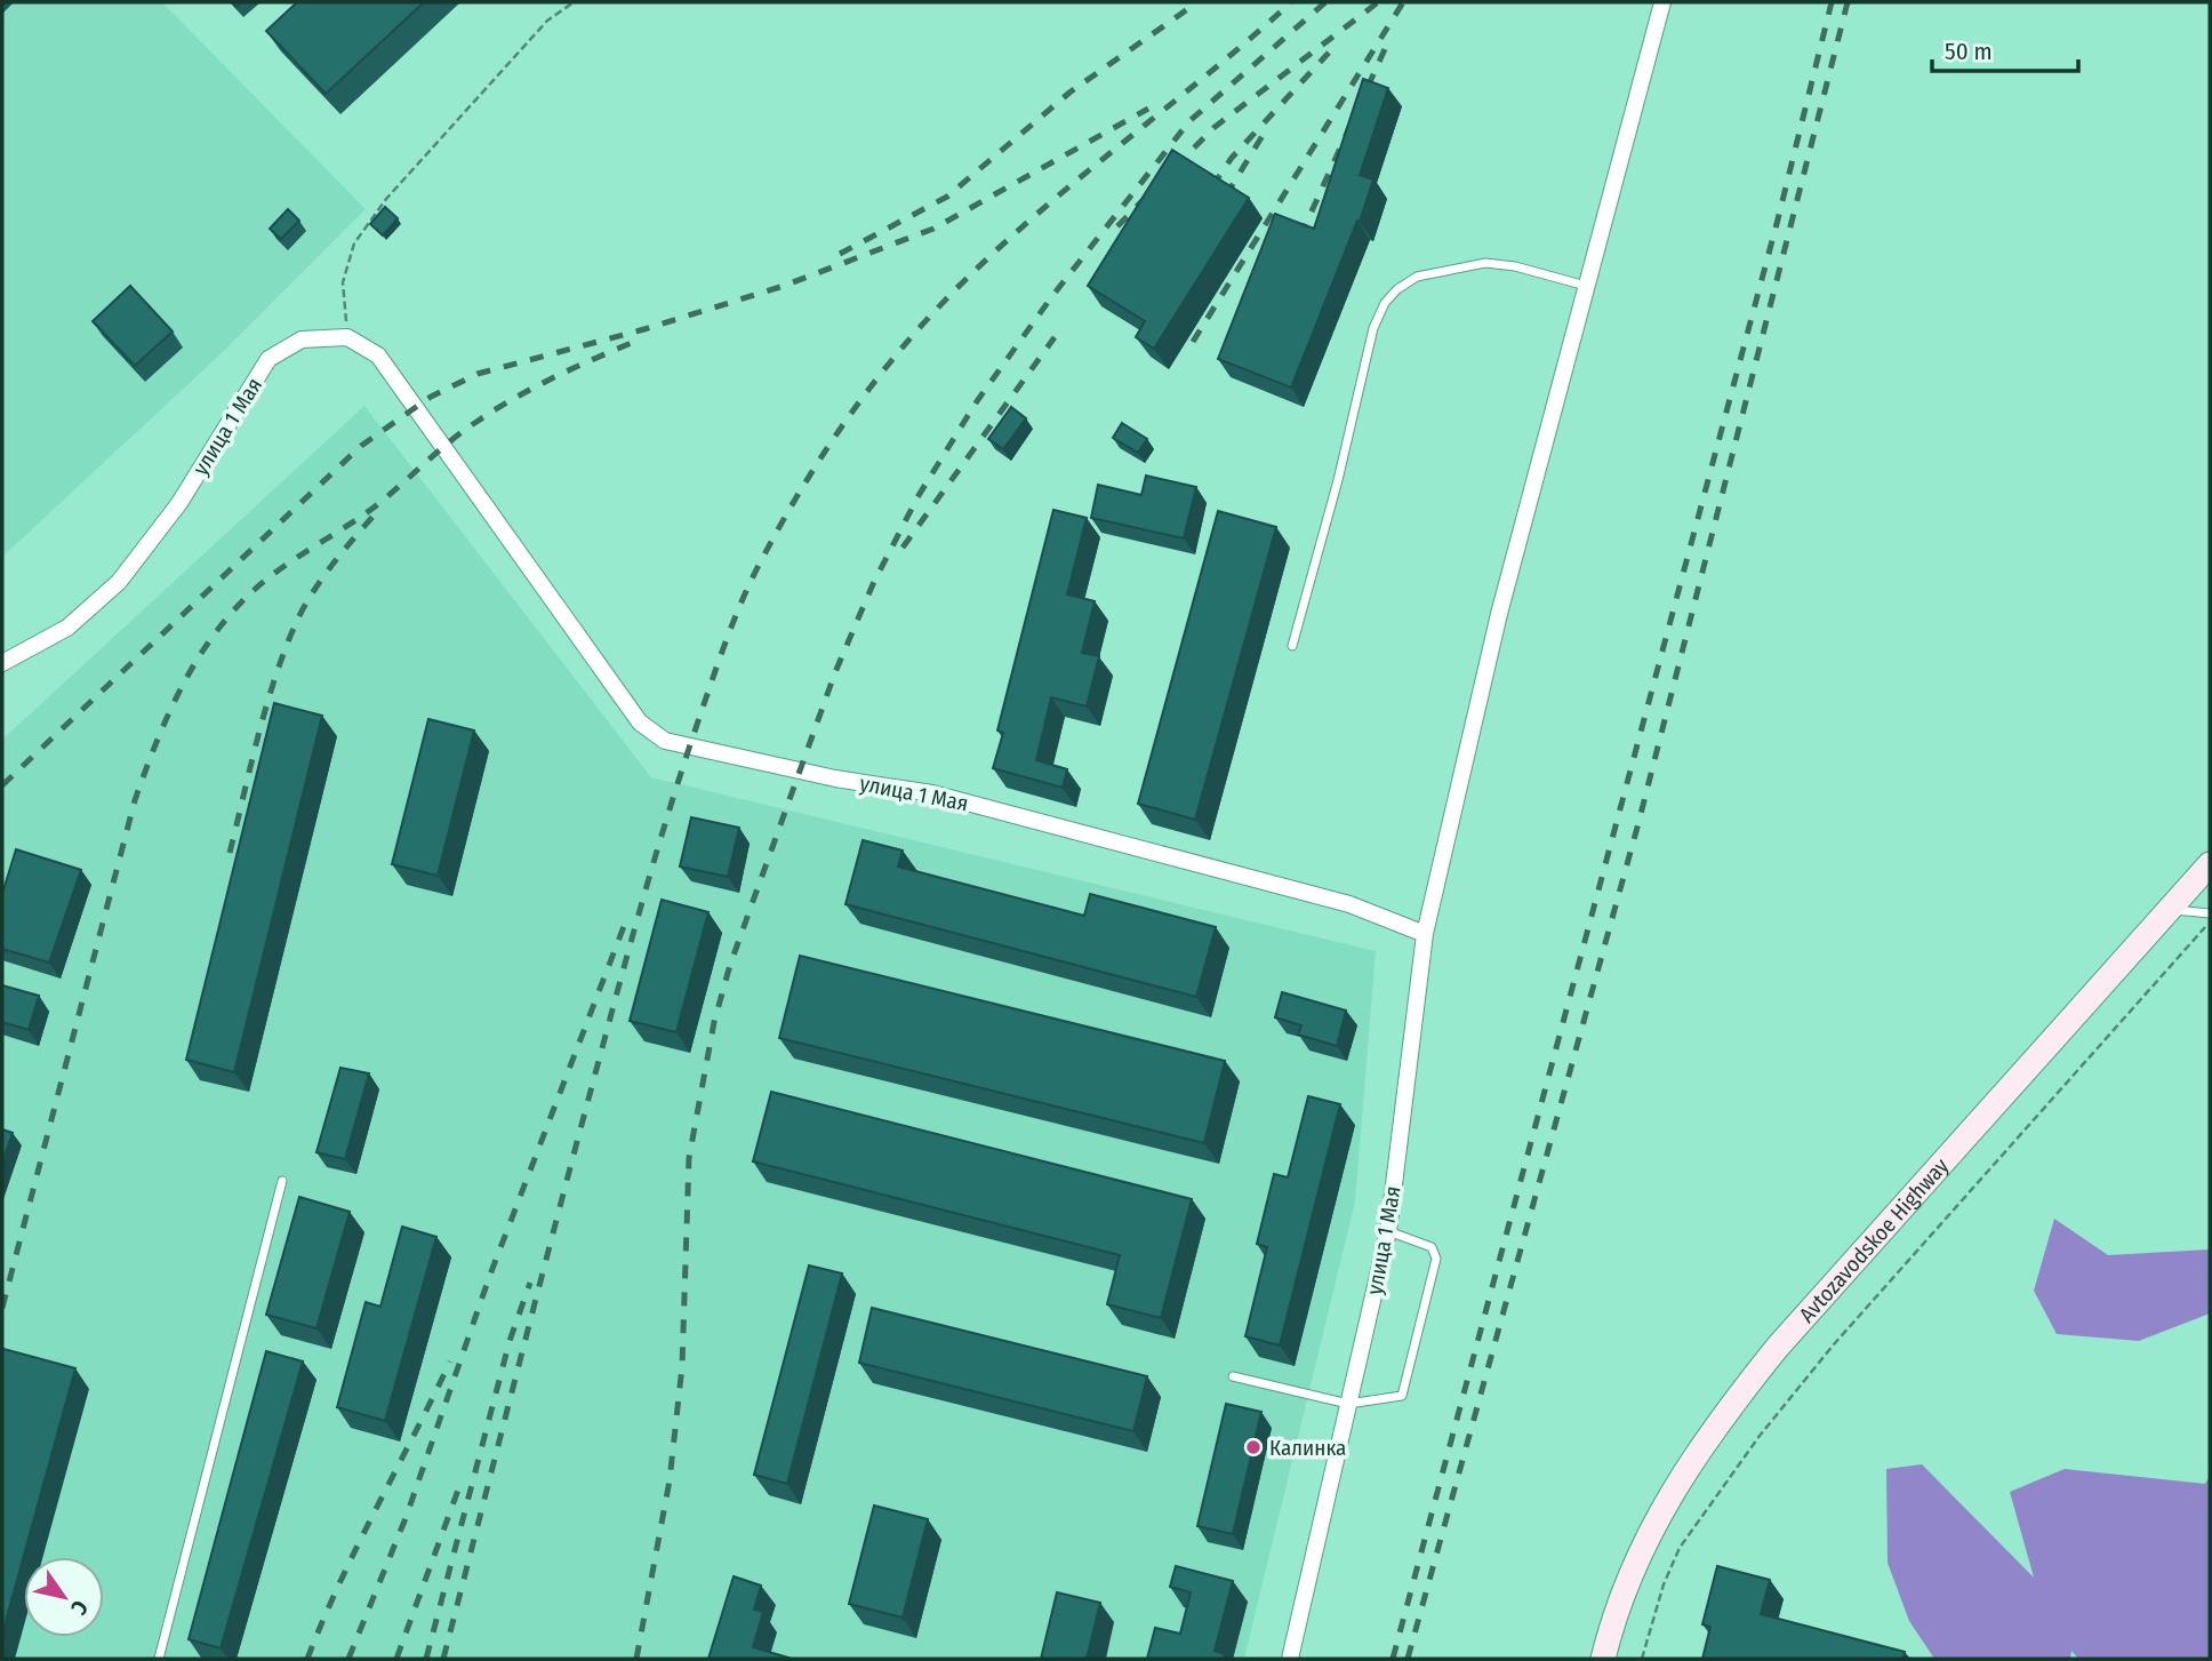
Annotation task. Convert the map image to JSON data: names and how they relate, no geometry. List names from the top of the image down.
{
  "streets": {
    "main road": ["Avtozavodskoe Highway"],
    "street": ["улица 1 Мая"]
  },
  "places": ["Калинка"],
  "scale_bar": "50 m",
  "north": "bottom right"
}
